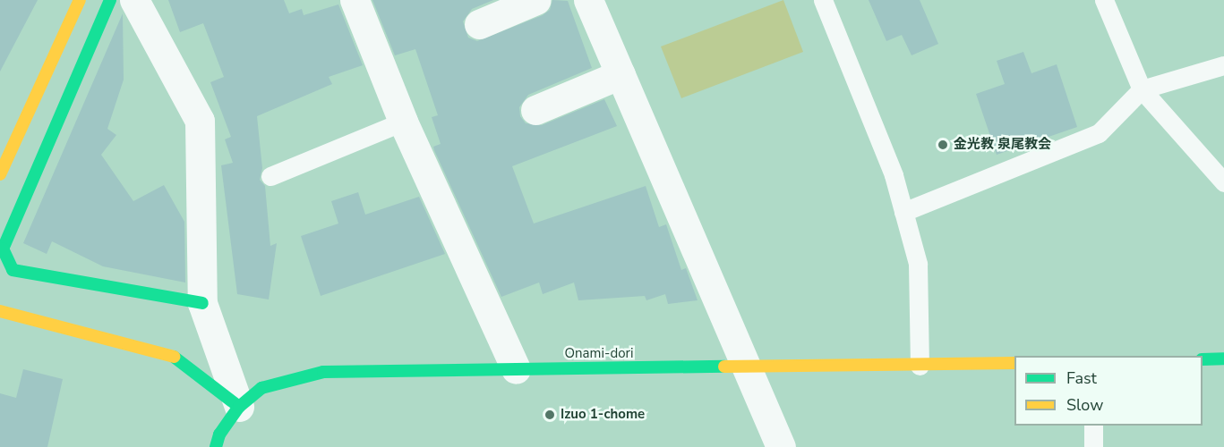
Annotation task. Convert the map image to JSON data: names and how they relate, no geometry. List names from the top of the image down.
{
  "streets": {
    "street": ["Onami-dori"]
  },
  "places": ["金光教 泉尾教会", "Izuo 1-chome"],
  "legend": ["Fast", "Slow"]
}
